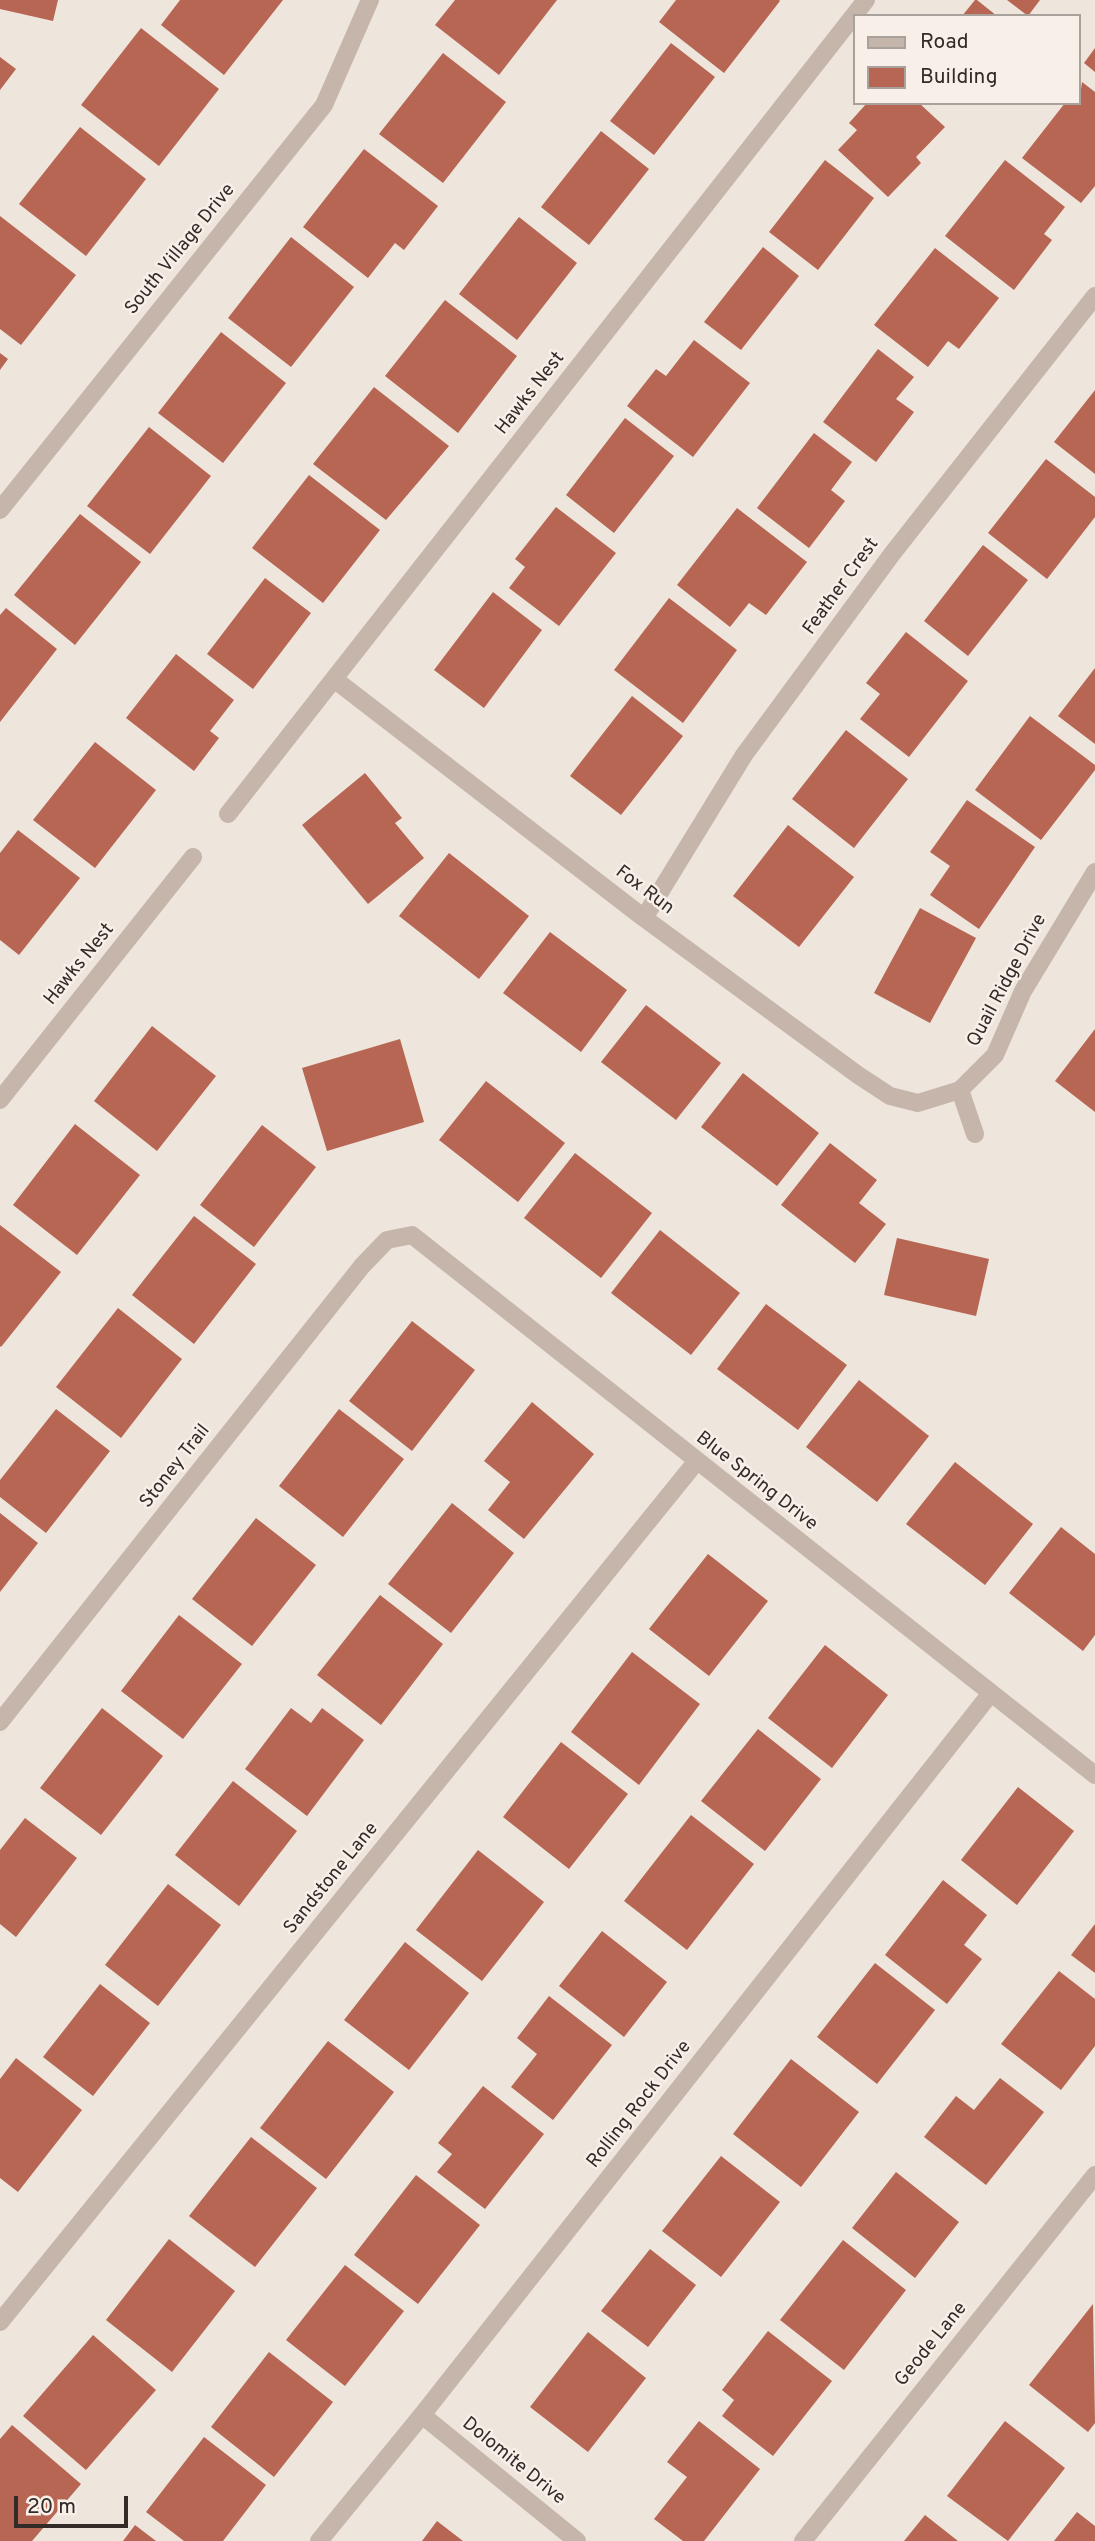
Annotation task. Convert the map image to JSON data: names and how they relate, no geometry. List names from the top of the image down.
{
  "streets": {
    "street": [
      "South Village Drive",
      "Hawks Nest",
      "Feather Crest",
      "Fox Run",
      "Quail Ridge Drive",
      "Stoney Trail",
      "Blue Spring Drive",
      "Sandstone Lane",
      "Rolling Rock Drive",
      "Geode Lane",
      "Dolomite Drive"
    ]
  },
  "crossings": [
    ["Hawks Nest", "Fox Run"],
    ["Feather Crest", "Fox Run"],
    ["Fox Run", "Quail Ridge Drive"],
    ["Stoney Trail", "Blue Spring Drive"],
    ["Blue Spring Drive", "Sandstone Lane"],
    ["Blue Spring Drive", "Rolling Rock Drive"],
    ["Rolling Rock Drive", "Dolomite Drive"]
  ],
  "legend": ["Road", "Building"],
  "scale_bar": "20 m"
}
